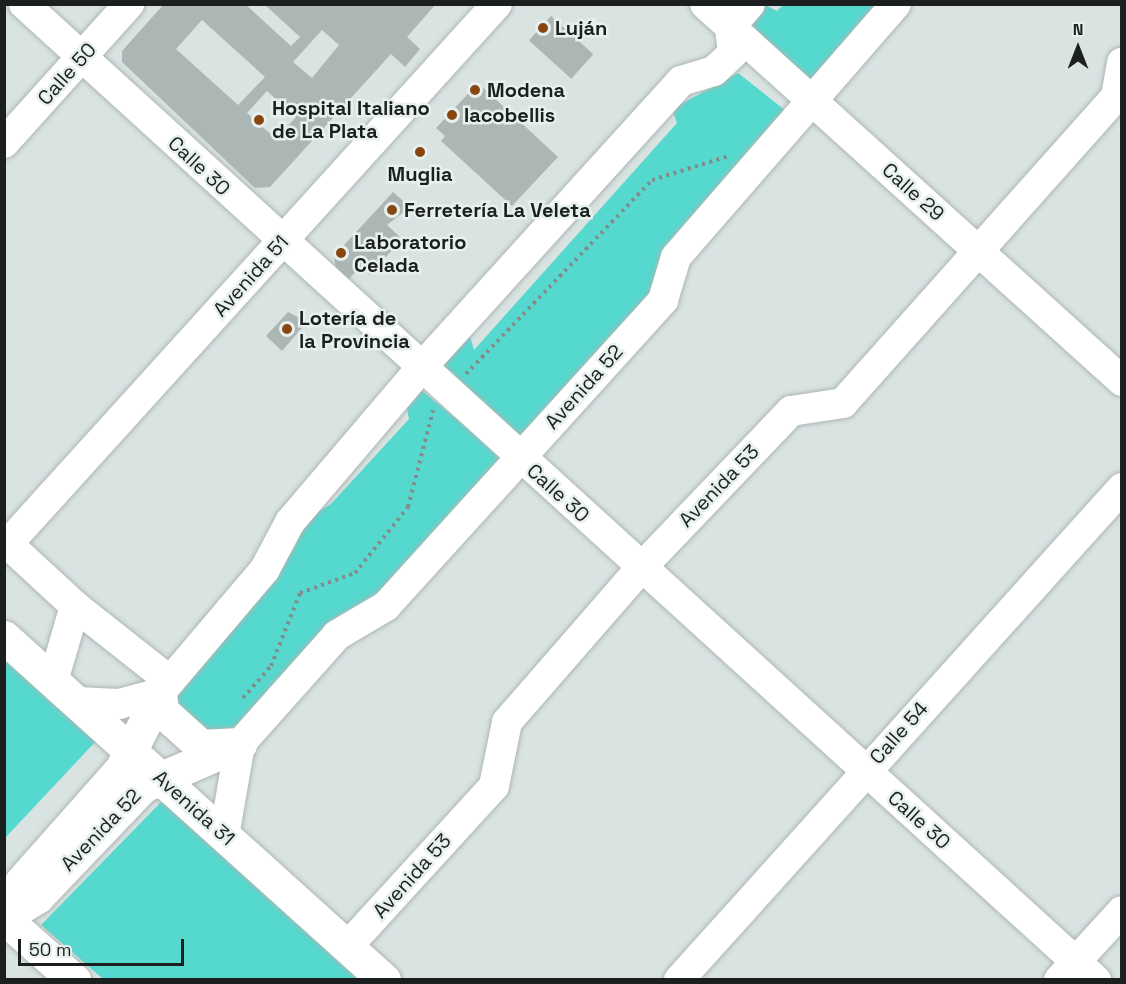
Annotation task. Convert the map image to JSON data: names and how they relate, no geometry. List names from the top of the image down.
{
  "streets": {
    "main road": ["Avenida 52", "Avenida 31"],
    "street": [
      "Calle 50",
      "Calle 30",
      "Calle 29",
      "Avenida 51",
      "Avenida 53",
      "Calle 54"
    ]
  },
  "crossings": [
    ["Calle 50", "Calle 30"],
    ["Calle 30", "Avenida 51"],
    ["Calle 30", "Avenida 52"],
    ["Calle 30", "Avenida 53"],
    ["Calle 30", "Calle 54"],
    ["Calle 29", "Avenida 52"],
    ["Calle 29", "Avenida 53"],
    ["Avenida 52", "Avenida 31"],
    ["Avenida 53", "Avenida 31"]
  ],
  "places": [
    "Luján",
    "Modena",
    "Iacobellis",
    "Hospital Italiano de La Plata",
    "Muglia",
    "Ferretería La Veleta",
    "Laboratorio Celada",
    "Lotería de la Provincia"
  ],
  "scale_bar": "50 m",
  "north": "top"
}
